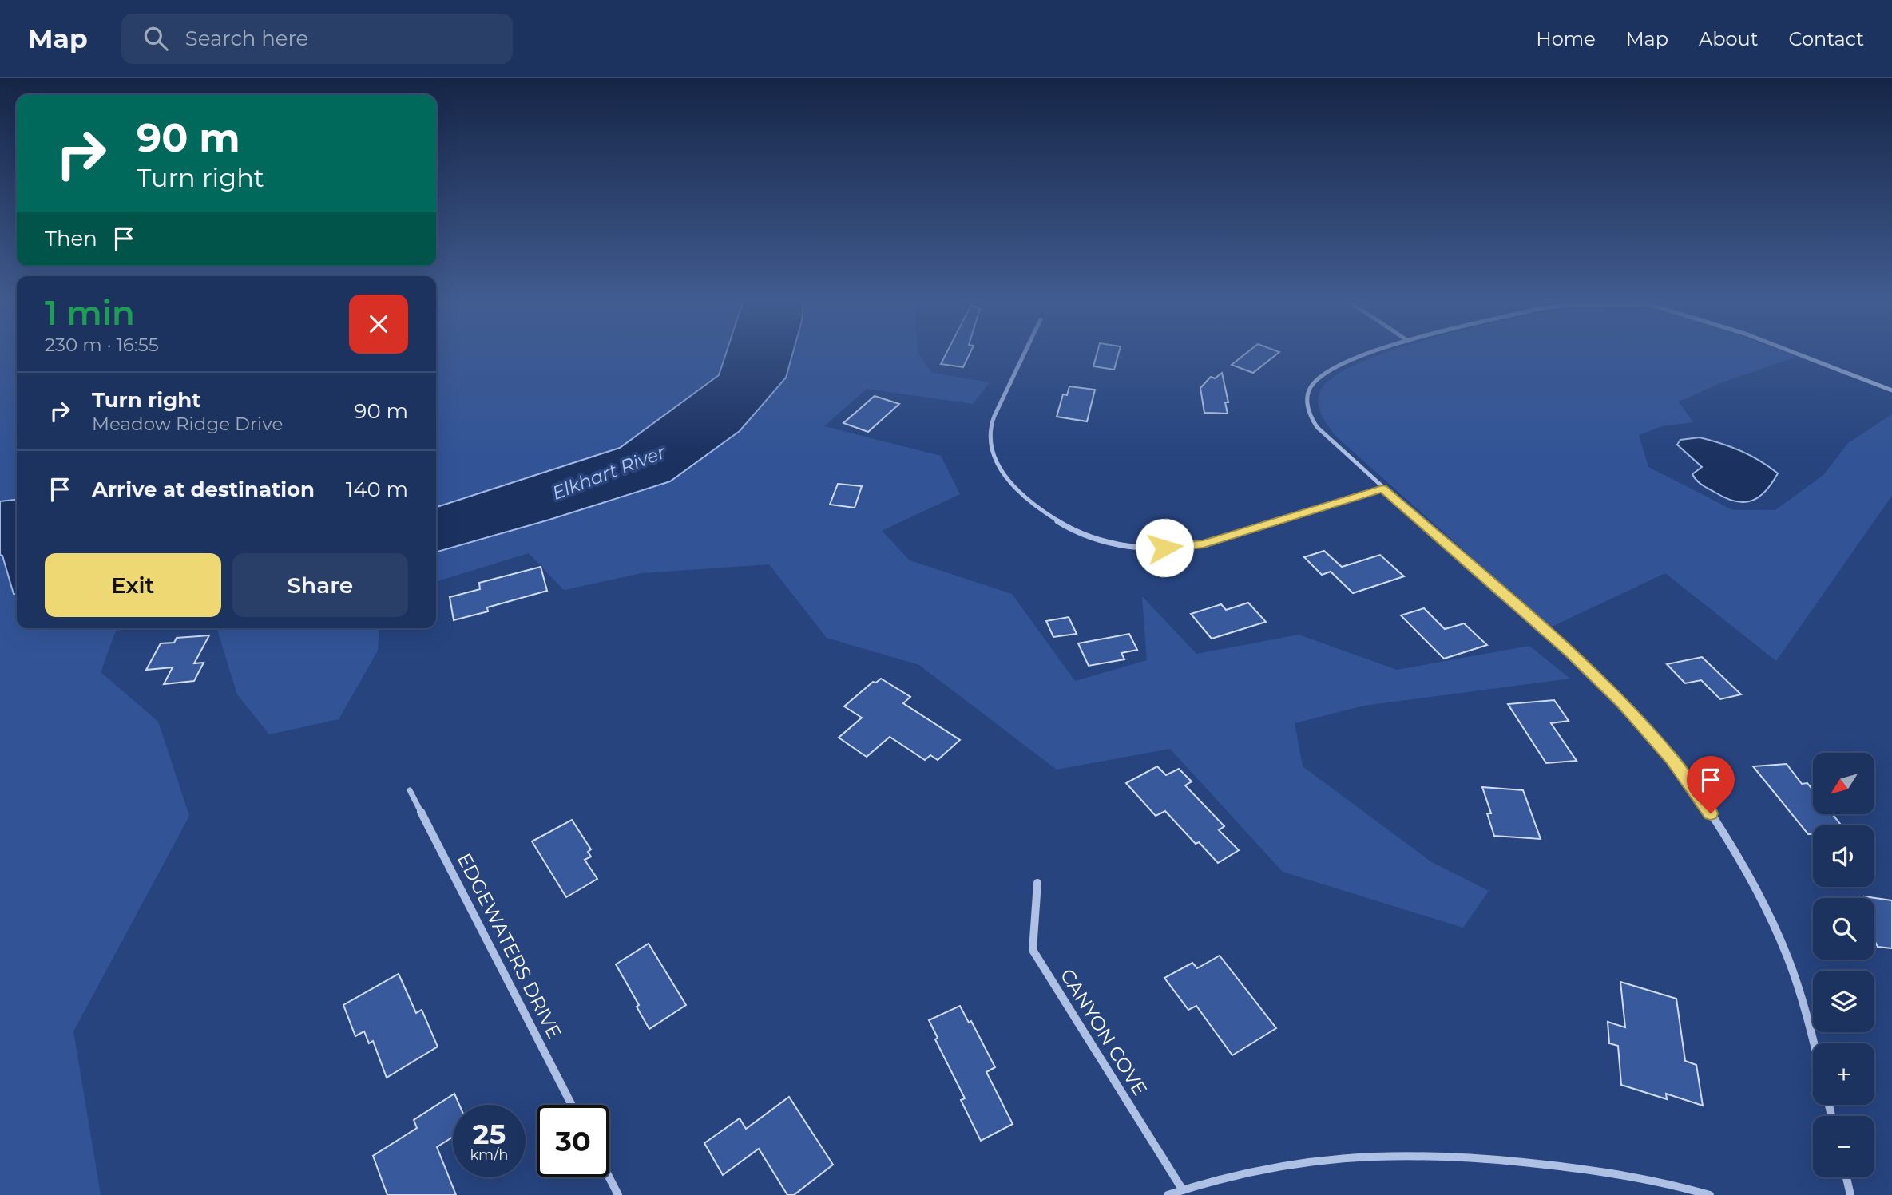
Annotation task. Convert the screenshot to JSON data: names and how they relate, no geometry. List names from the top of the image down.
{
  "streets": {
    "street": ["EDGEWATERS DRIVE", "CANYON COVE"]
  },
  "water": ["Elkhart River"],
  "north": "bottom left",
  "page": {
    "header": "Map",
    "search": "Search here",
    "nav": [
      "Home",
      "Map",
      "About",
      "Contact"
    ],
    "turn": ["90 m", "Turn right"],
    "then": "Then",
    "heading": ["1 min", "230 m · 16:55"],
    "list": [
      {
        "name": "Turn right",
        "note": "Meadow Ridge Drive",
        "value": "90 m"
      },
      {
        "name": "Arrive at destination",
        "value": "140 m"
      }
    ],
    "buttons": ["Exit", "Share"],
    "map_buttons": ["+", "−"],
    "speed": "25 km/h",
    "limit": "30"
  }
}
